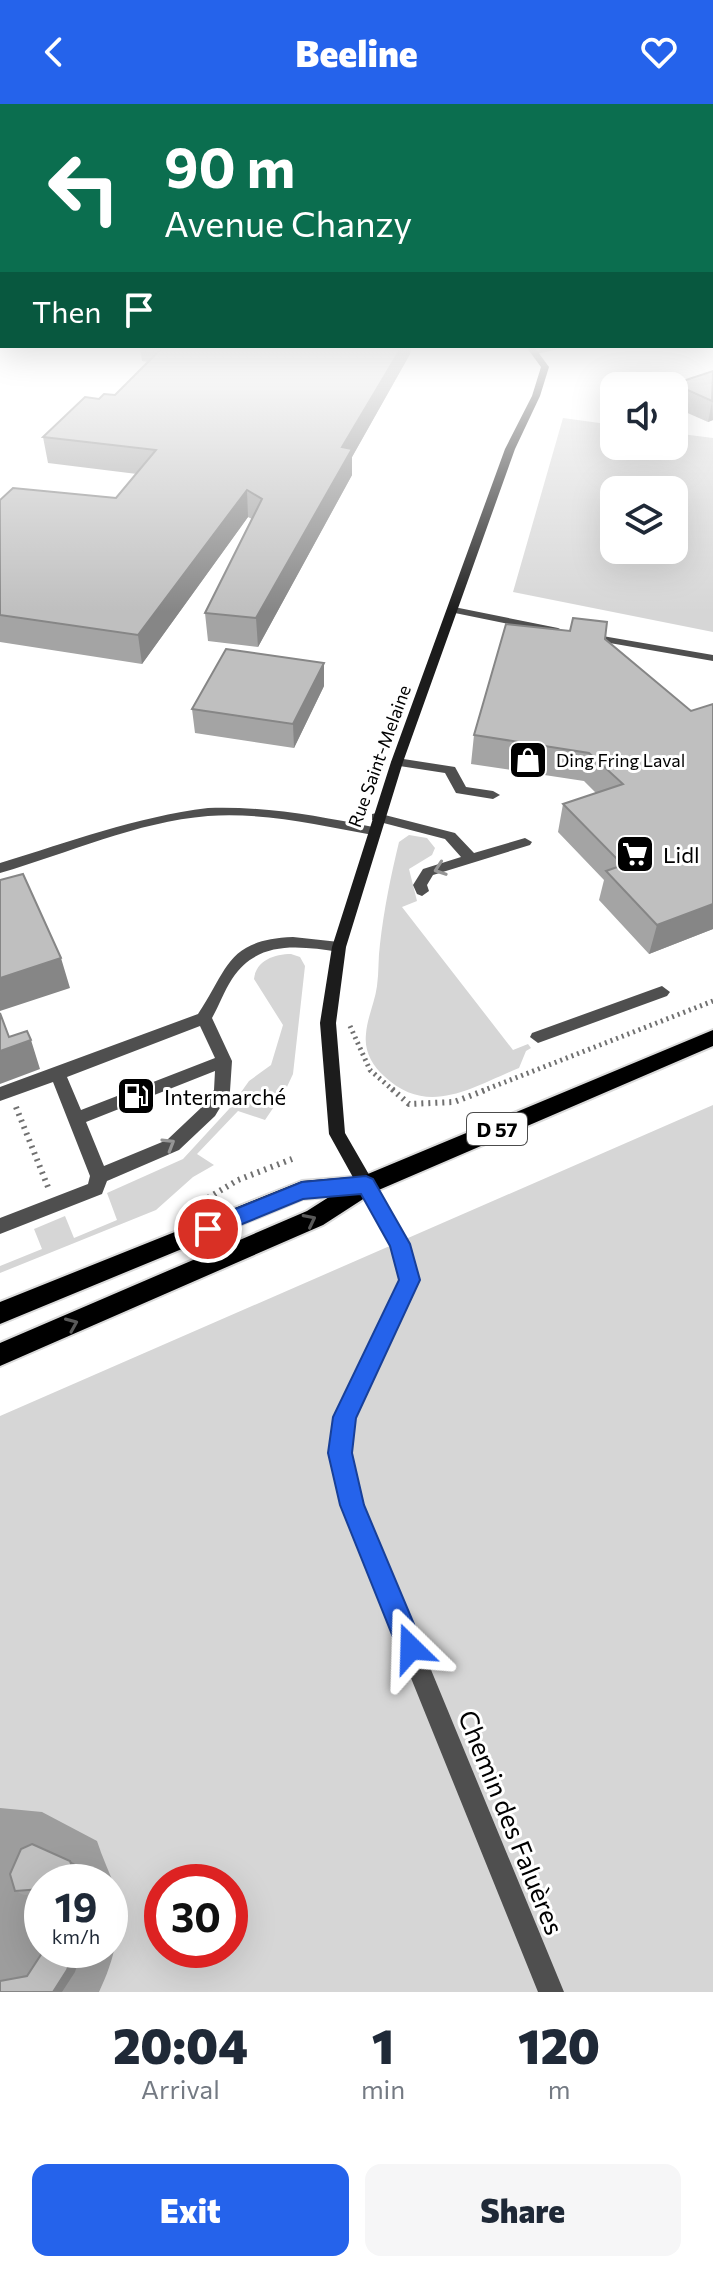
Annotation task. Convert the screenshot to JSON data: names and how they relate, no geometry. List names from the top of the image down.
{
  "streets": {
    "main road": ["Rue Saint-Melaine", "D 57"],
    "street": ["Chemin des Faluères"]
  },
  "crossings": [
    ["Rue Saint-Melaine", "D 57"],
    ["Rue Saint-Melaine", "Chemin des Faluères"],
    ["D 57", "Chemin des Faluères"]
  ],
  "places": {
    "shop": ["Ding Fring Laval"],
    "supermarket": ["Lidl"],
    "fuel station": ["Intermarché"]
  },
  "page": {
    "header": "Beeline",
    "turn": ["90 m", "Avenue Chanzy"],
    "then": "Then",
    "speed": "19 km/h",
    "limit": "30",
    "eta": [
      "20:04",
      "Arrival",
      "1",
      "min",
      "120",
      "m"
    ],
    "buttons": ["Exit", "Share"]
  }
}
